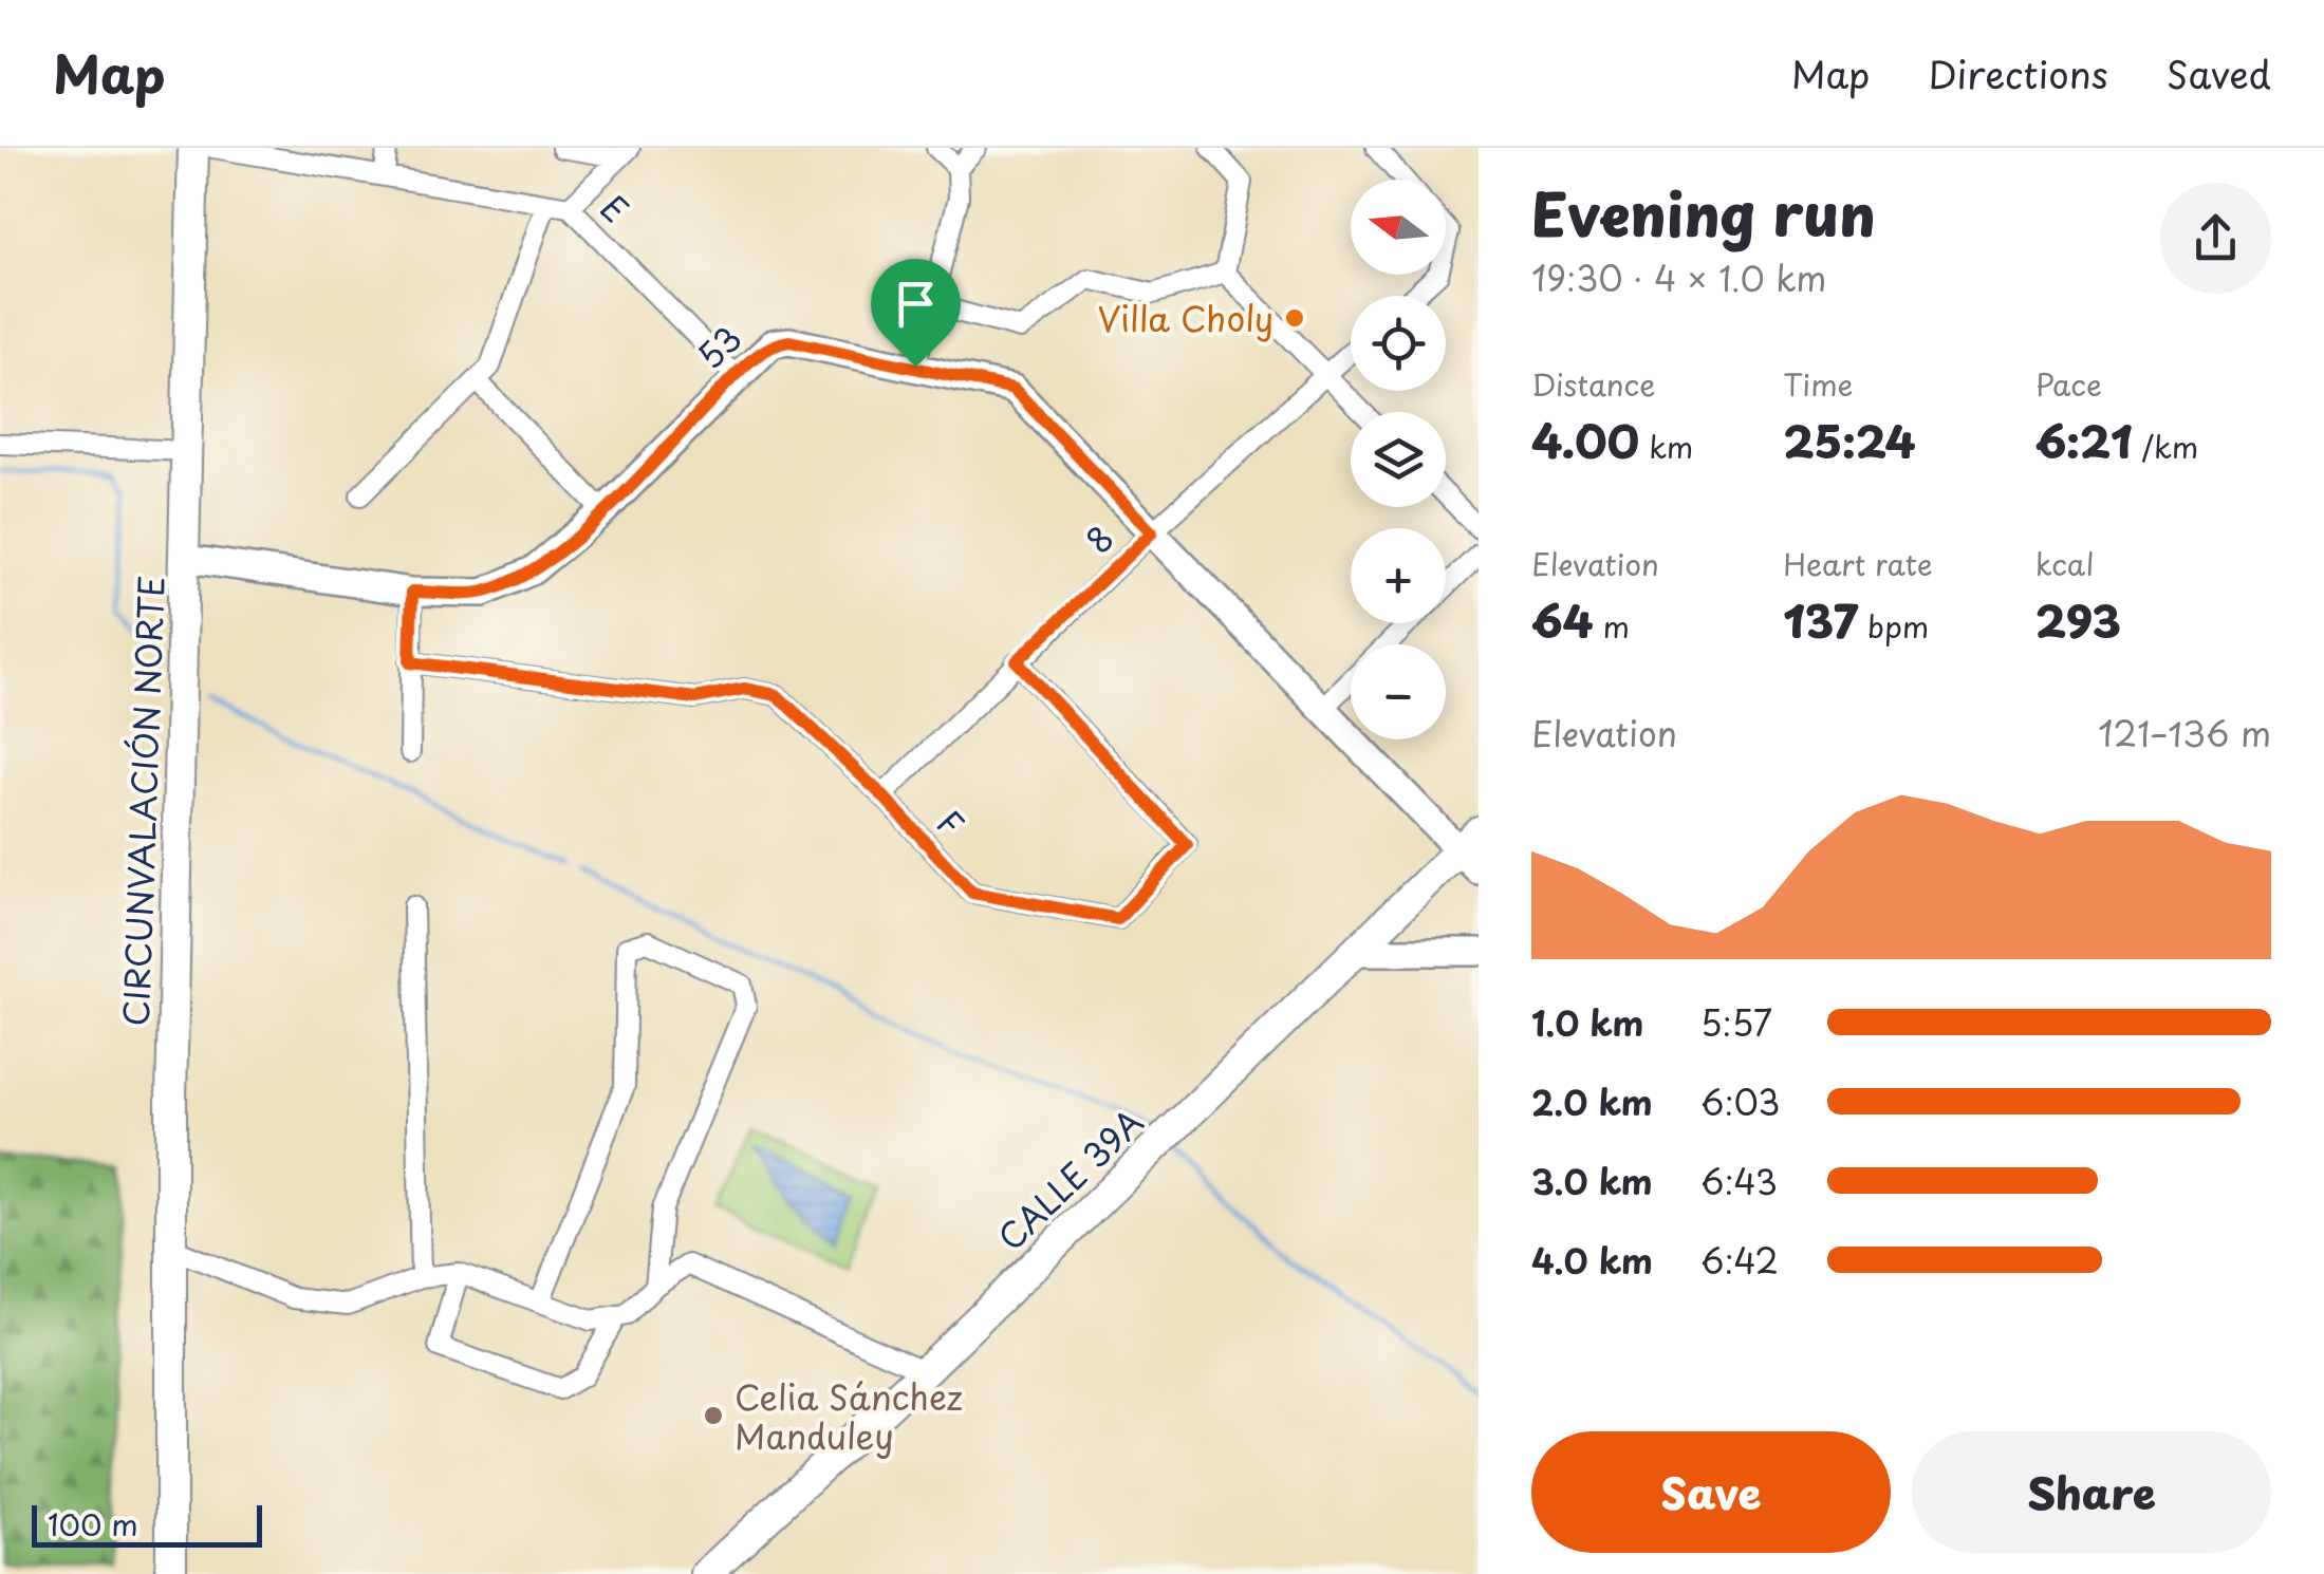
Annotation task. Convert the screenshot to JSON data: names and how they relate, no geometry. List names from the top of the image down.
{
  "streets": {
    "main road": ["CIRCUNVALACIÓN NORTE", "CALLE 39A"],
    "street": [
      "E",
      "53",
      "8",
      "F"
    ]
  },
  "crossings": [
    ["E", "53"],
    ["53", "8"],
    ["53", "CIRCUNVALACIÓN NORTE"],
    ["53", "CALLE 39A"],
    ["8", "F"]
  ],
  "places": ["Villa Choly", "Celia Sánchez Manduley"],
  "scale_bar": "100 m",
  "north": "left",
  "page": {
    "header": "Map",
    "nav": ["Map", "Directions", "Saved"],
    "heading": ["Evening run", "19:30 · 4 × 1.0 km"],
    "map_buttons": ["+", "−"],
    "stats": [
      ["Distance", "4.00 km"],
      ["Time", "25:24"],
      ["Pace", "6:21 /km"],
      ["Elevation", "64 m"],
      ["Heart rate", "137 bpm"],
      ["kcal", "293"]
    ],
    "chart": ["Elevation", "121–136 m"],
    "list": [
      {
        "name": "1.0 km",
        "note": "5:57"
      },
      {
        "name": "2.0 km",
        "note": "6:03"
      },
      {
        "name": "3.0 km",
        "note": "6:43"
      },
      {
        "name": "4.0 km",
        "note": "6:42"
      }
    ],
    "buttons": ["Save", "Share"],
    "scale": "100 m"
  }
}
